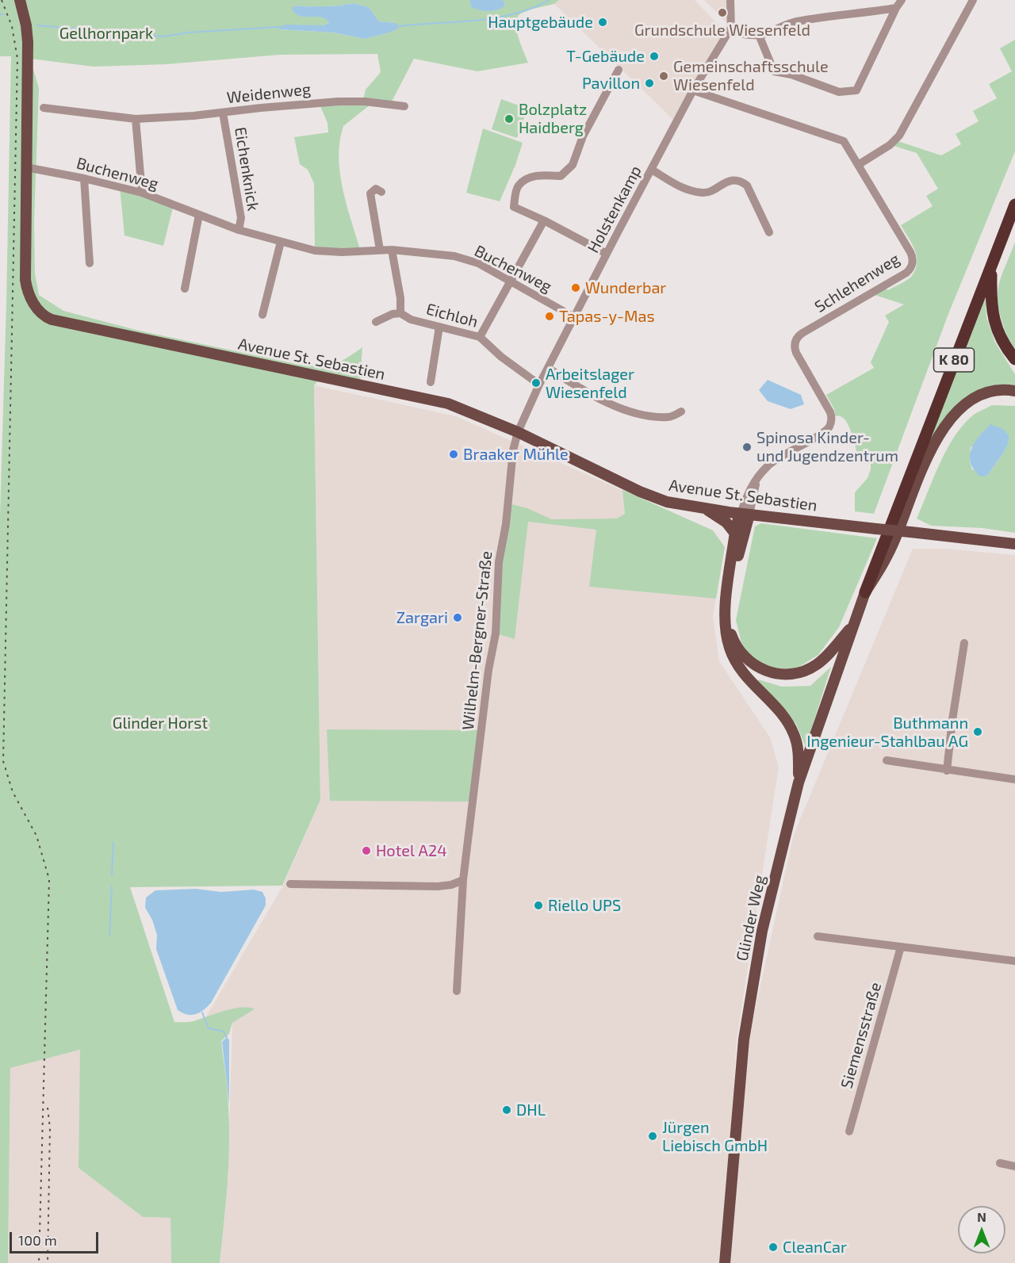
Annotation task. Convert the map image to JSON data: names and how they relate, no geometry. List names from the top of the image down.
{
  "streets": {
    "highway": ["K 80"],
    "main road": ["Avenue St. Sebastien", "Glinder Weg"],
    "street": [
      "Weidenweg",
      "Eichenknick",
      "Buchenweg",
      "Holstenkamp",
      "Schlehenweg",
      "Eichloh",
      "Wilhelm-Bergner-Straße",
      "Siemensstraße"
    ]
  },
  "crossings": [
    ["Weidenweg", "Eichenknick"],
    ["Eichenknick", "Buchenweg"],
    ["Buchenweg", "Holstenkamp"],
    ["Buchenweg", "Avenue St. Sebastien"],
    ["Holstenkamp", "Eichloh"],
    ["Holstenkamp", "Avenue St. Sebastien"],
    ["Holstenkamp", "Wilhelm-Bergner-Straße"],
    ["Schlehenweg", "Avenue St. Sebastien"],
    ["Avenue St. Sebastien", "Wilhelm-Bergner-Straße"],
    ["K 80", "Glinder Weg"]
  ],
  "parks": ["Gellhornpark", "Glinder Horst"],
  "places": [
    "Grundschule Wiesenfeld",
    "Hauptgebäude",
    "T-Gebäude",
    "Gemeinschaftsschule Wiesenfeld",
    "Pavillon",
    "Bolzplatz Haidberg",
    "Wunderbar",
    "Tapas-y-Mas",
    "Arbeitslager Wiesenfeld",
    "Spinosa Kinder- und Jugendzentrum",
    "Braaker Mühle",
    "Zargari",
    "Buthmann Ingenieur-Stahlbau AG",
    "Hotel A24",
    "Riello UPS",
    "DHL",
    "Jürgen Liebisch GmbH",
    "CleanCar"
  ],
  "scale_bar": "100 m",
  "north": "top"
}
